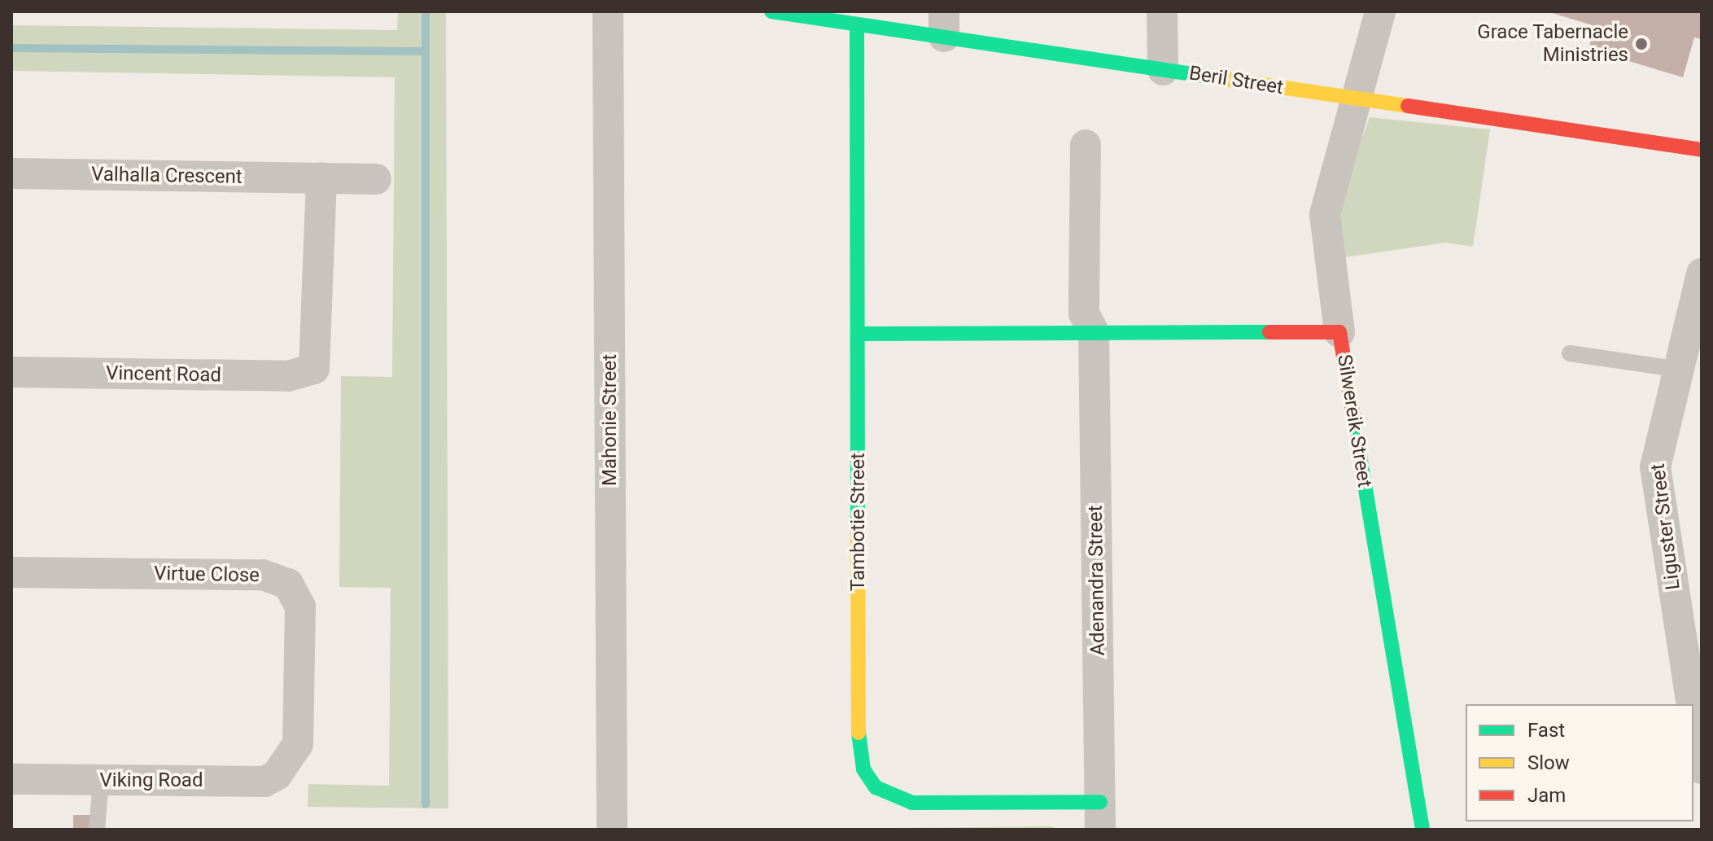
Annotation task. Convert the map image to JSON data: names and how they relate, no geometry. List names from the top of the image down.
{
  "streets": {
    "street": [
      "Beril Street",
      "Valhalla Crescent",
      "Vincent Road",
      "Mahonie Street",
      "Silwereik Street",
      "Tambotie Street",
      "Liguster Street",
      "Virtue Close",
      "Adenandra Street",
      "Viking Road"
    ]
  },
  "crossings": [
    ["Beril Street", "Tambotie Street"],
    ["Valhalla Crescent", "Vincent Road"],
    ["Silwereik Street", "Tambotie Street"],
    ["Silwereik Street", "Adenandra Street"],
    ["Tambotie Street", "Adenandra Street"],
    ["Virtue Close", "Viking Road"]
  ],
  "places": ["Grace Tabernacle Ministries"],
  "legend": ["Fast", "Slow", "Jam"]
}
